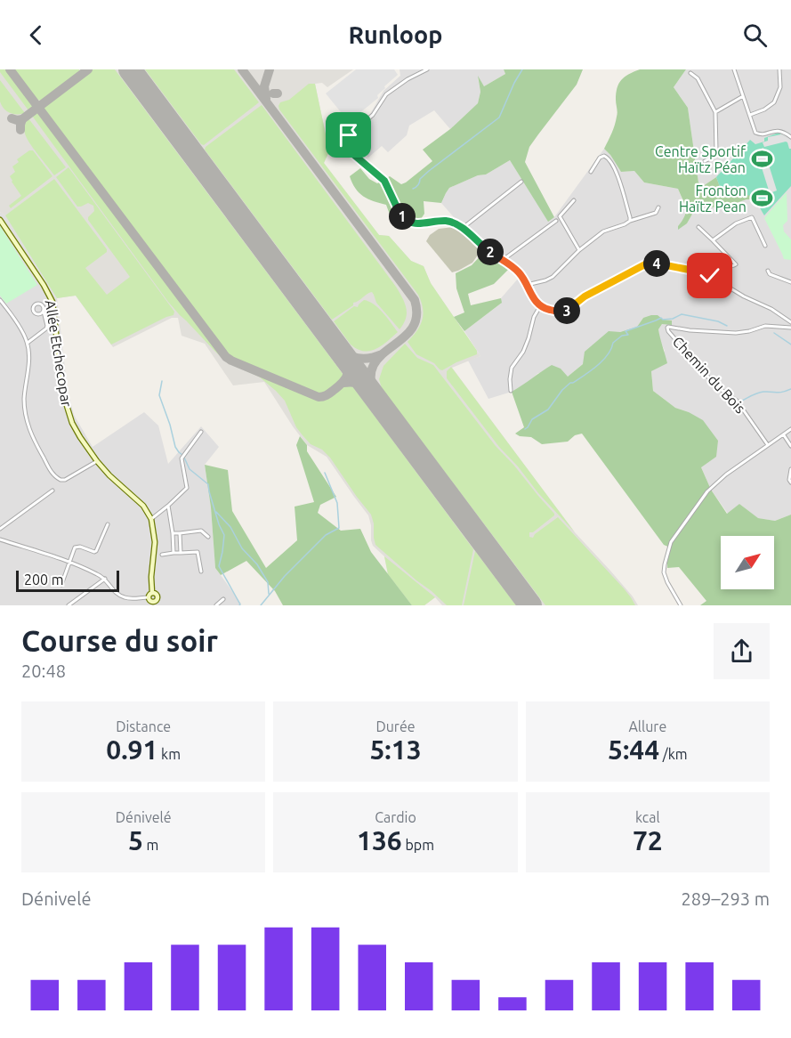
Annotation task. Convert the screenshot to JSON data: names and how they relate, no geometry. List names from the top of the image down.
{
  "streets": {
    "street": ["Allée Etchecopar", "Chemin du Bois"]
  },
  "places": {
    "sports": ["Centre Sportif Haïtz Péan", "Fronton Haïtz Pean"]
  },
  "scale_bar": "200 m",
  "north": "top right",
  "page": {
    "header": "Runloop",
    "pins": [
      "1",
      "2",
      "4",
      "3"
    ],
    "scale": "200 m",
    "heading": ["Course du soir", "20:48"],
    "stats": [
      ["Distance", "0.91 km"],
      ["Durée", "5:13"],
      ["Allure", "5:44 /km"],
      ["Dénivelé", "5 m"],
      ["Cardio", "136 bpm"],
      ["kcal", "72"]
    ],
    "chart": ["Dénivelé", "289–293 m"]
  }
}
